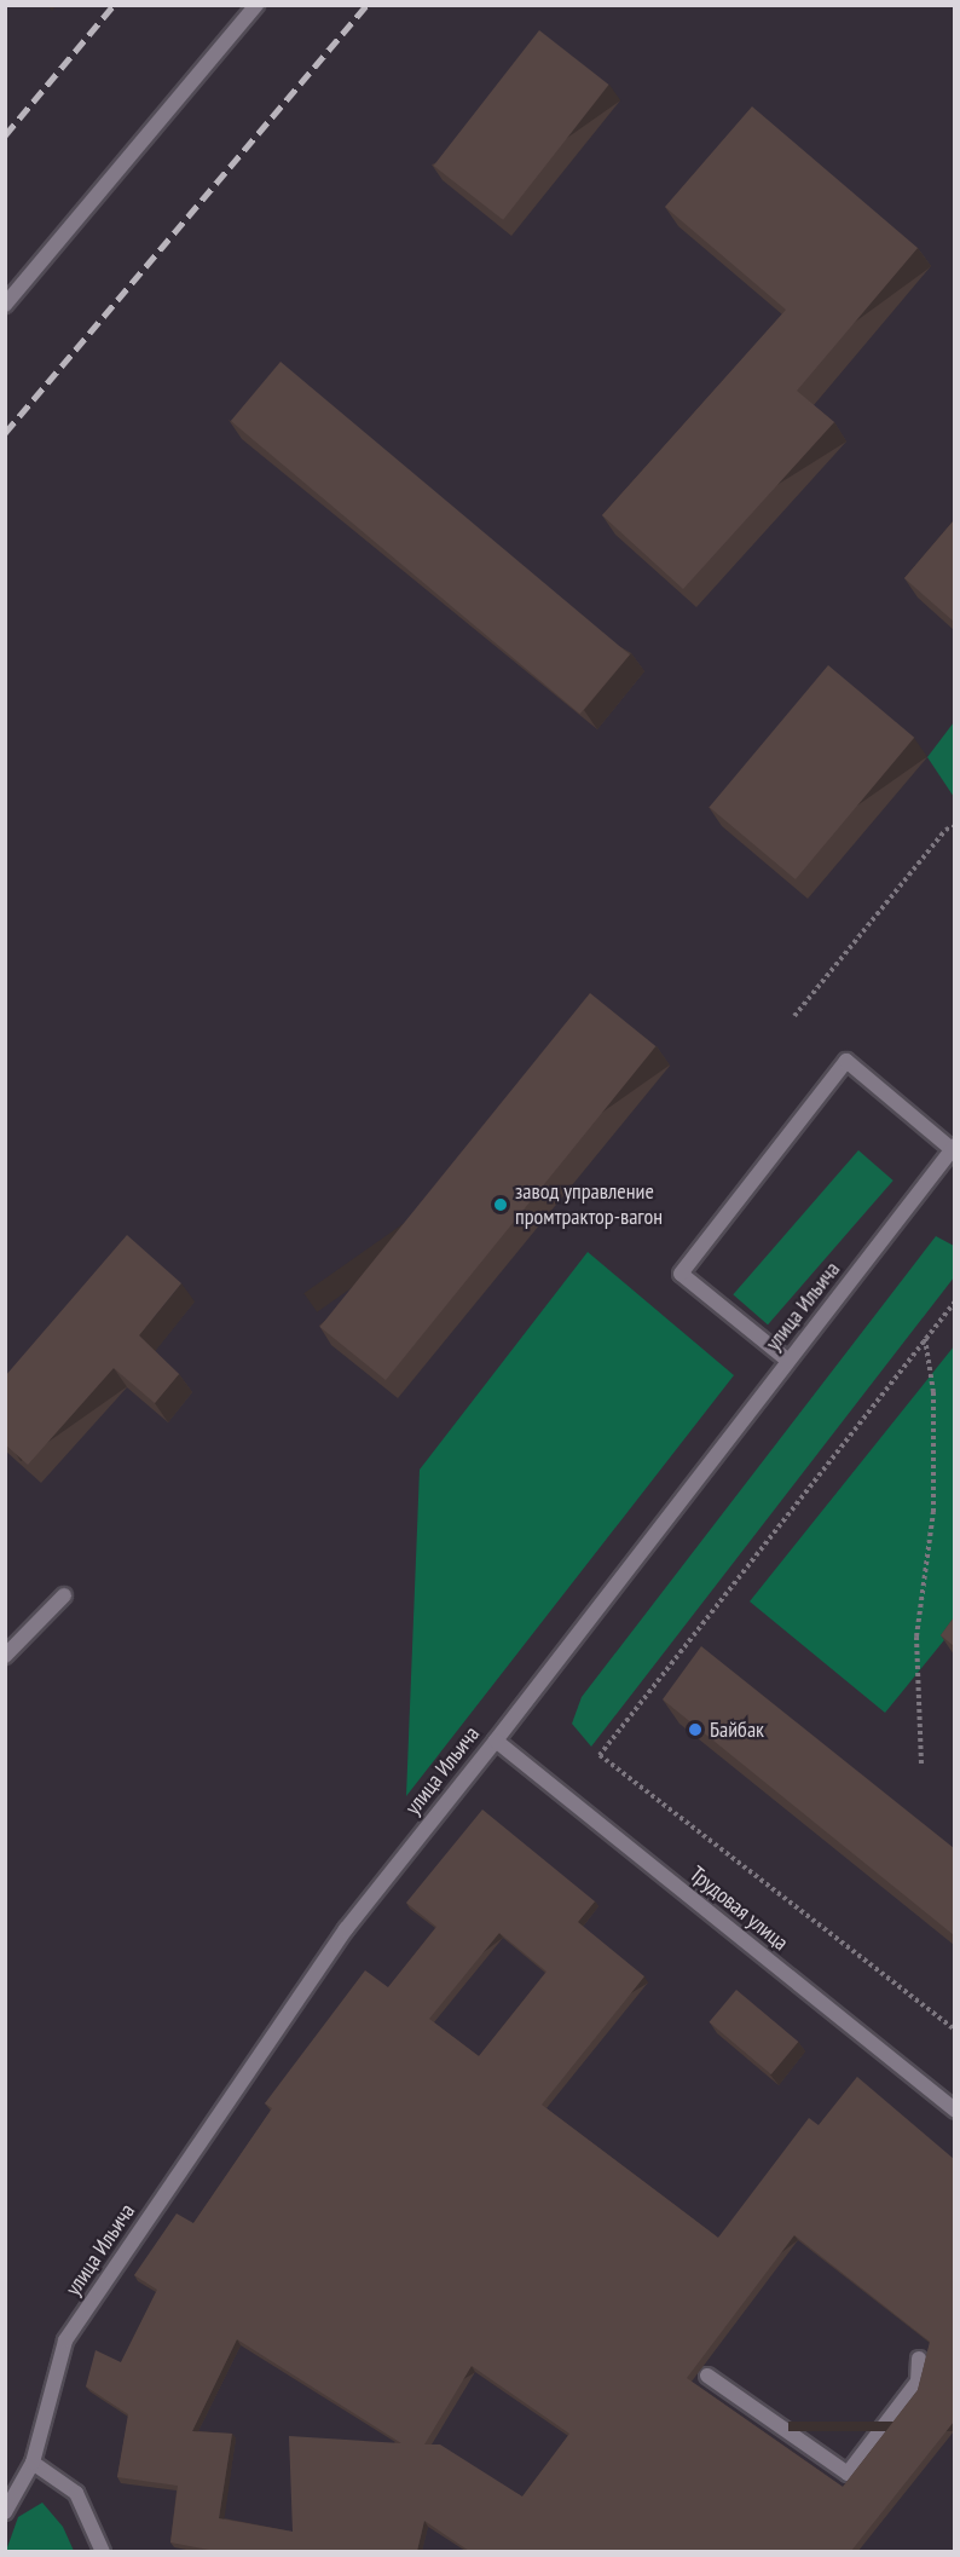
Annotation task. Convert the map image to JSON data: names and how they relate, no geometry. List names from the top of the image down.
{
  "streets": {
    "street": ["улица Ильича", "Трудовая улица"]
  },
  "crossings": [
    ["улица Ильича", "Трудовая улица"]
  ],
  "places": ["завод управление промтрактор-вагон", "Байбак"]
}
